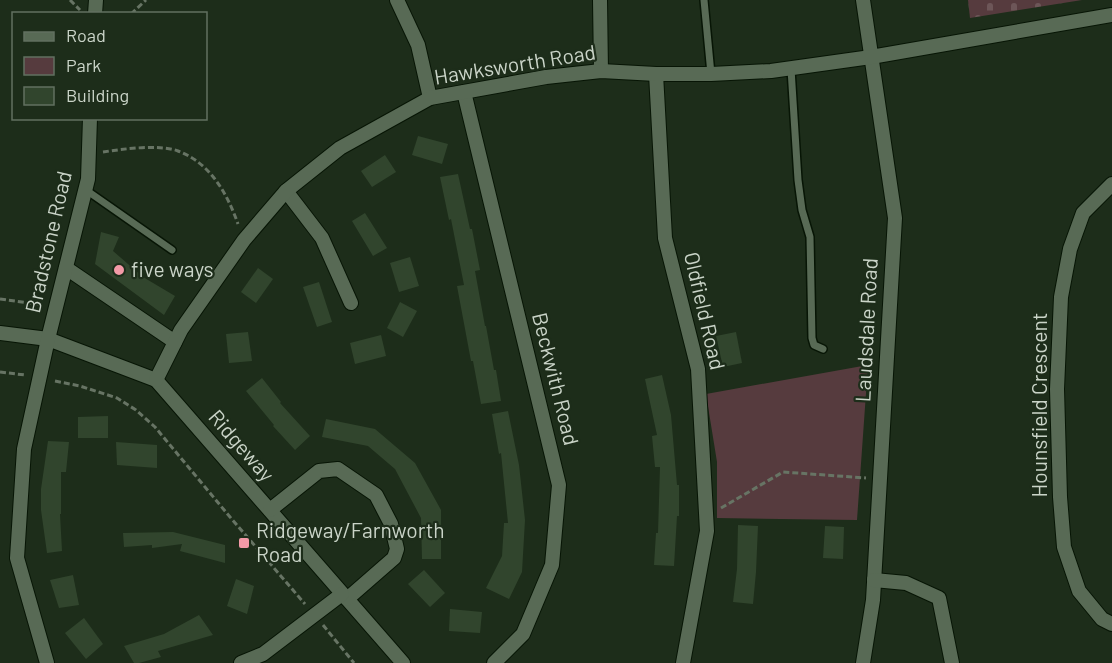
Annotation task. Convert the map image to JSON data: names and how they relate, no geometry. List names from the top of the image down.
{
  "streets": {
    "street": [
      "Hawksworth Road",
      "Bradstone Road",
      "Oldfield Road",
      "Laudsdale Road",
      "Beckwith Road",
      "Hounsfield Crescent",
      "Ridgeway"
    ]
  },
  "crossings": [
    ["Hawksworth Road", "Bradstone Road"],
    ["Hawksworth Road", "Oldfield Road"],
    ["Hawksworth Road", "Laudsdale Road"],
    ["Hawksworth Road", "Beckwith Road"],
    ["Hawksworth Road", "Ridgeway"],
    ["Bradstone Road", "Ridgeway"]
  ],
  "places": {
    "other": ["five ways"],
    "transit": ["Ridgeway/Farnworth Road"]
  },
  "legend": ["Road", "Park", "Building"]
}
